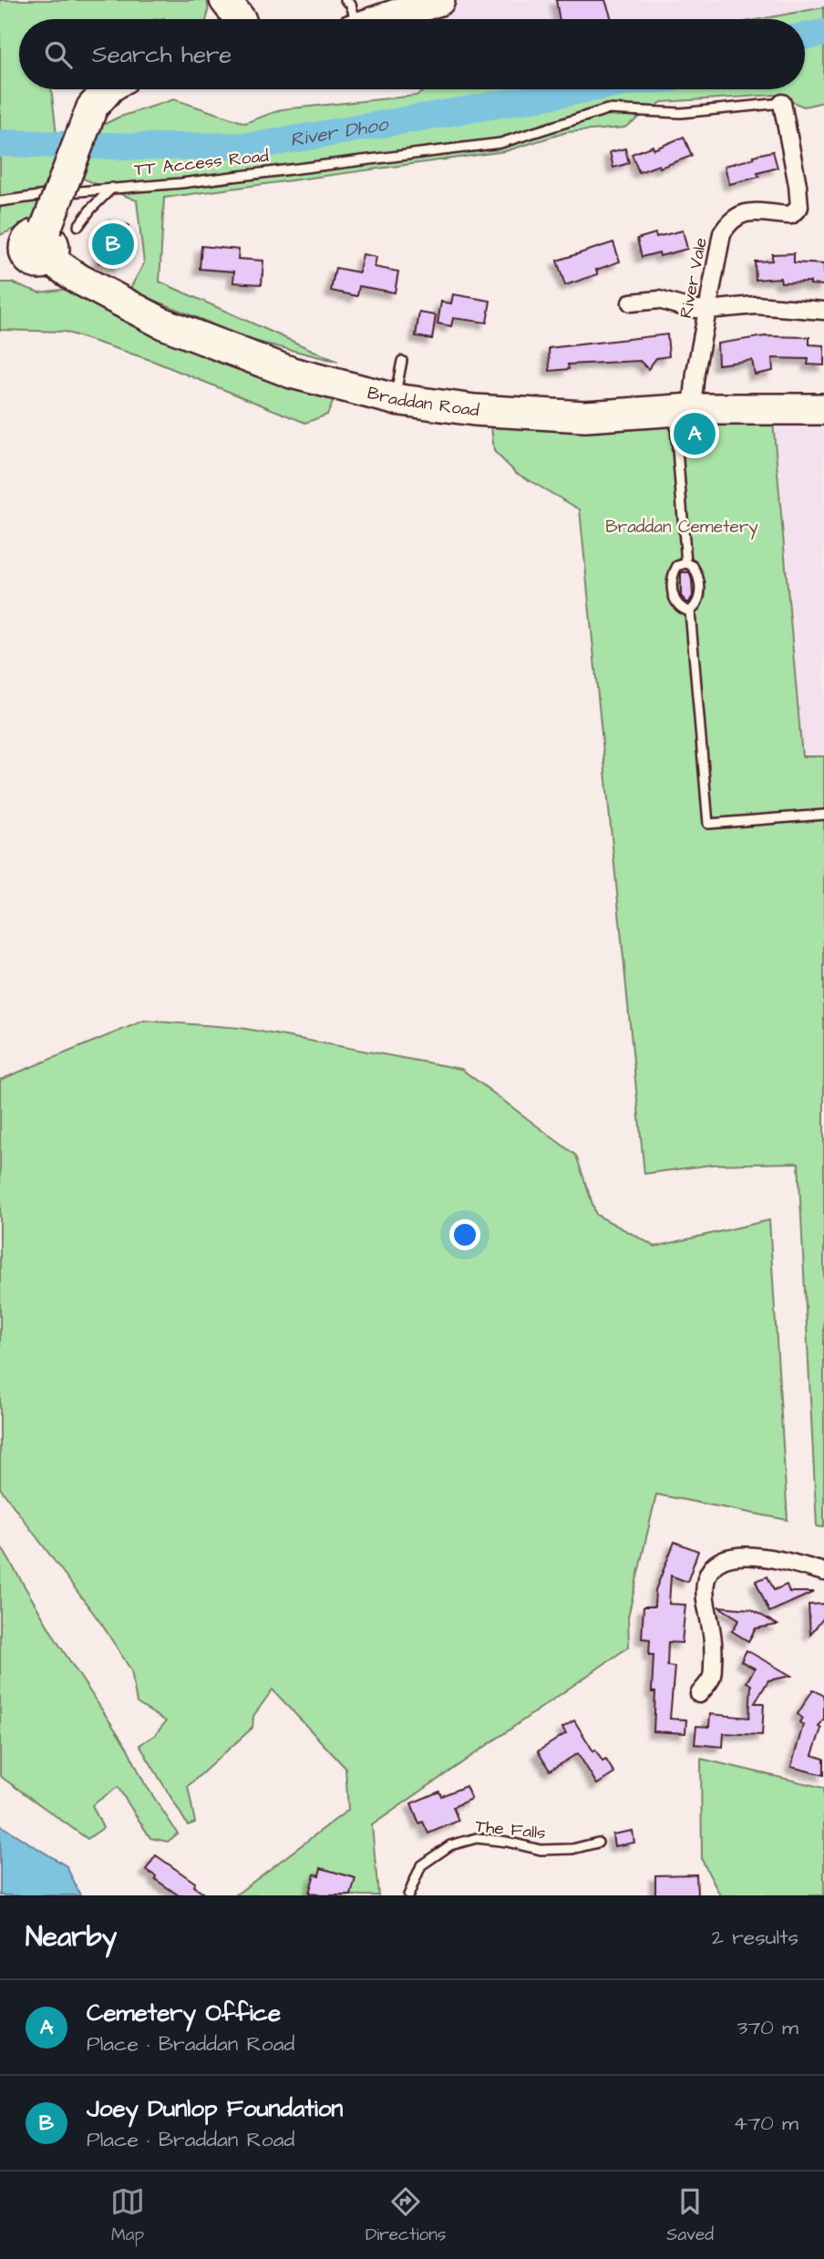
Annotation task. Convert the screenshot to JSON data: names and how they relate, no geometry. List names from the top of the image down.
{
  "streets": {
    "highway": ["Braddan Road"],
    "street": ["River Vale"],
    "lane": ["TT Access Road", "The Falls"]
  },
  "crossings": [
    ["TT Access Road", "River Vale"],
    ["River Vale", "Braddan Road"]
  ],
  "water": ["River Dhoo"],
  "parks": ["Braddan Cemetery"],
  "page": {
    "search": "Search here",
    "pins": ["B", "A"],
    "heading": ["Nearby", "2 results"],
    "list": [
      {
        "mark": "A",
        "name": "Cemetery Office",
        "note": "Place · Braddan Road",
        "value": "370 m"
      },
      {
        "mark": "B",
        "name": "Joey Dunlop Foundation",
        "note": "Place · Braddan Road",
        "value": "470 m"
      }
    ],
    "nav": ["Map", "Directions", "Saved"]
  }
}
